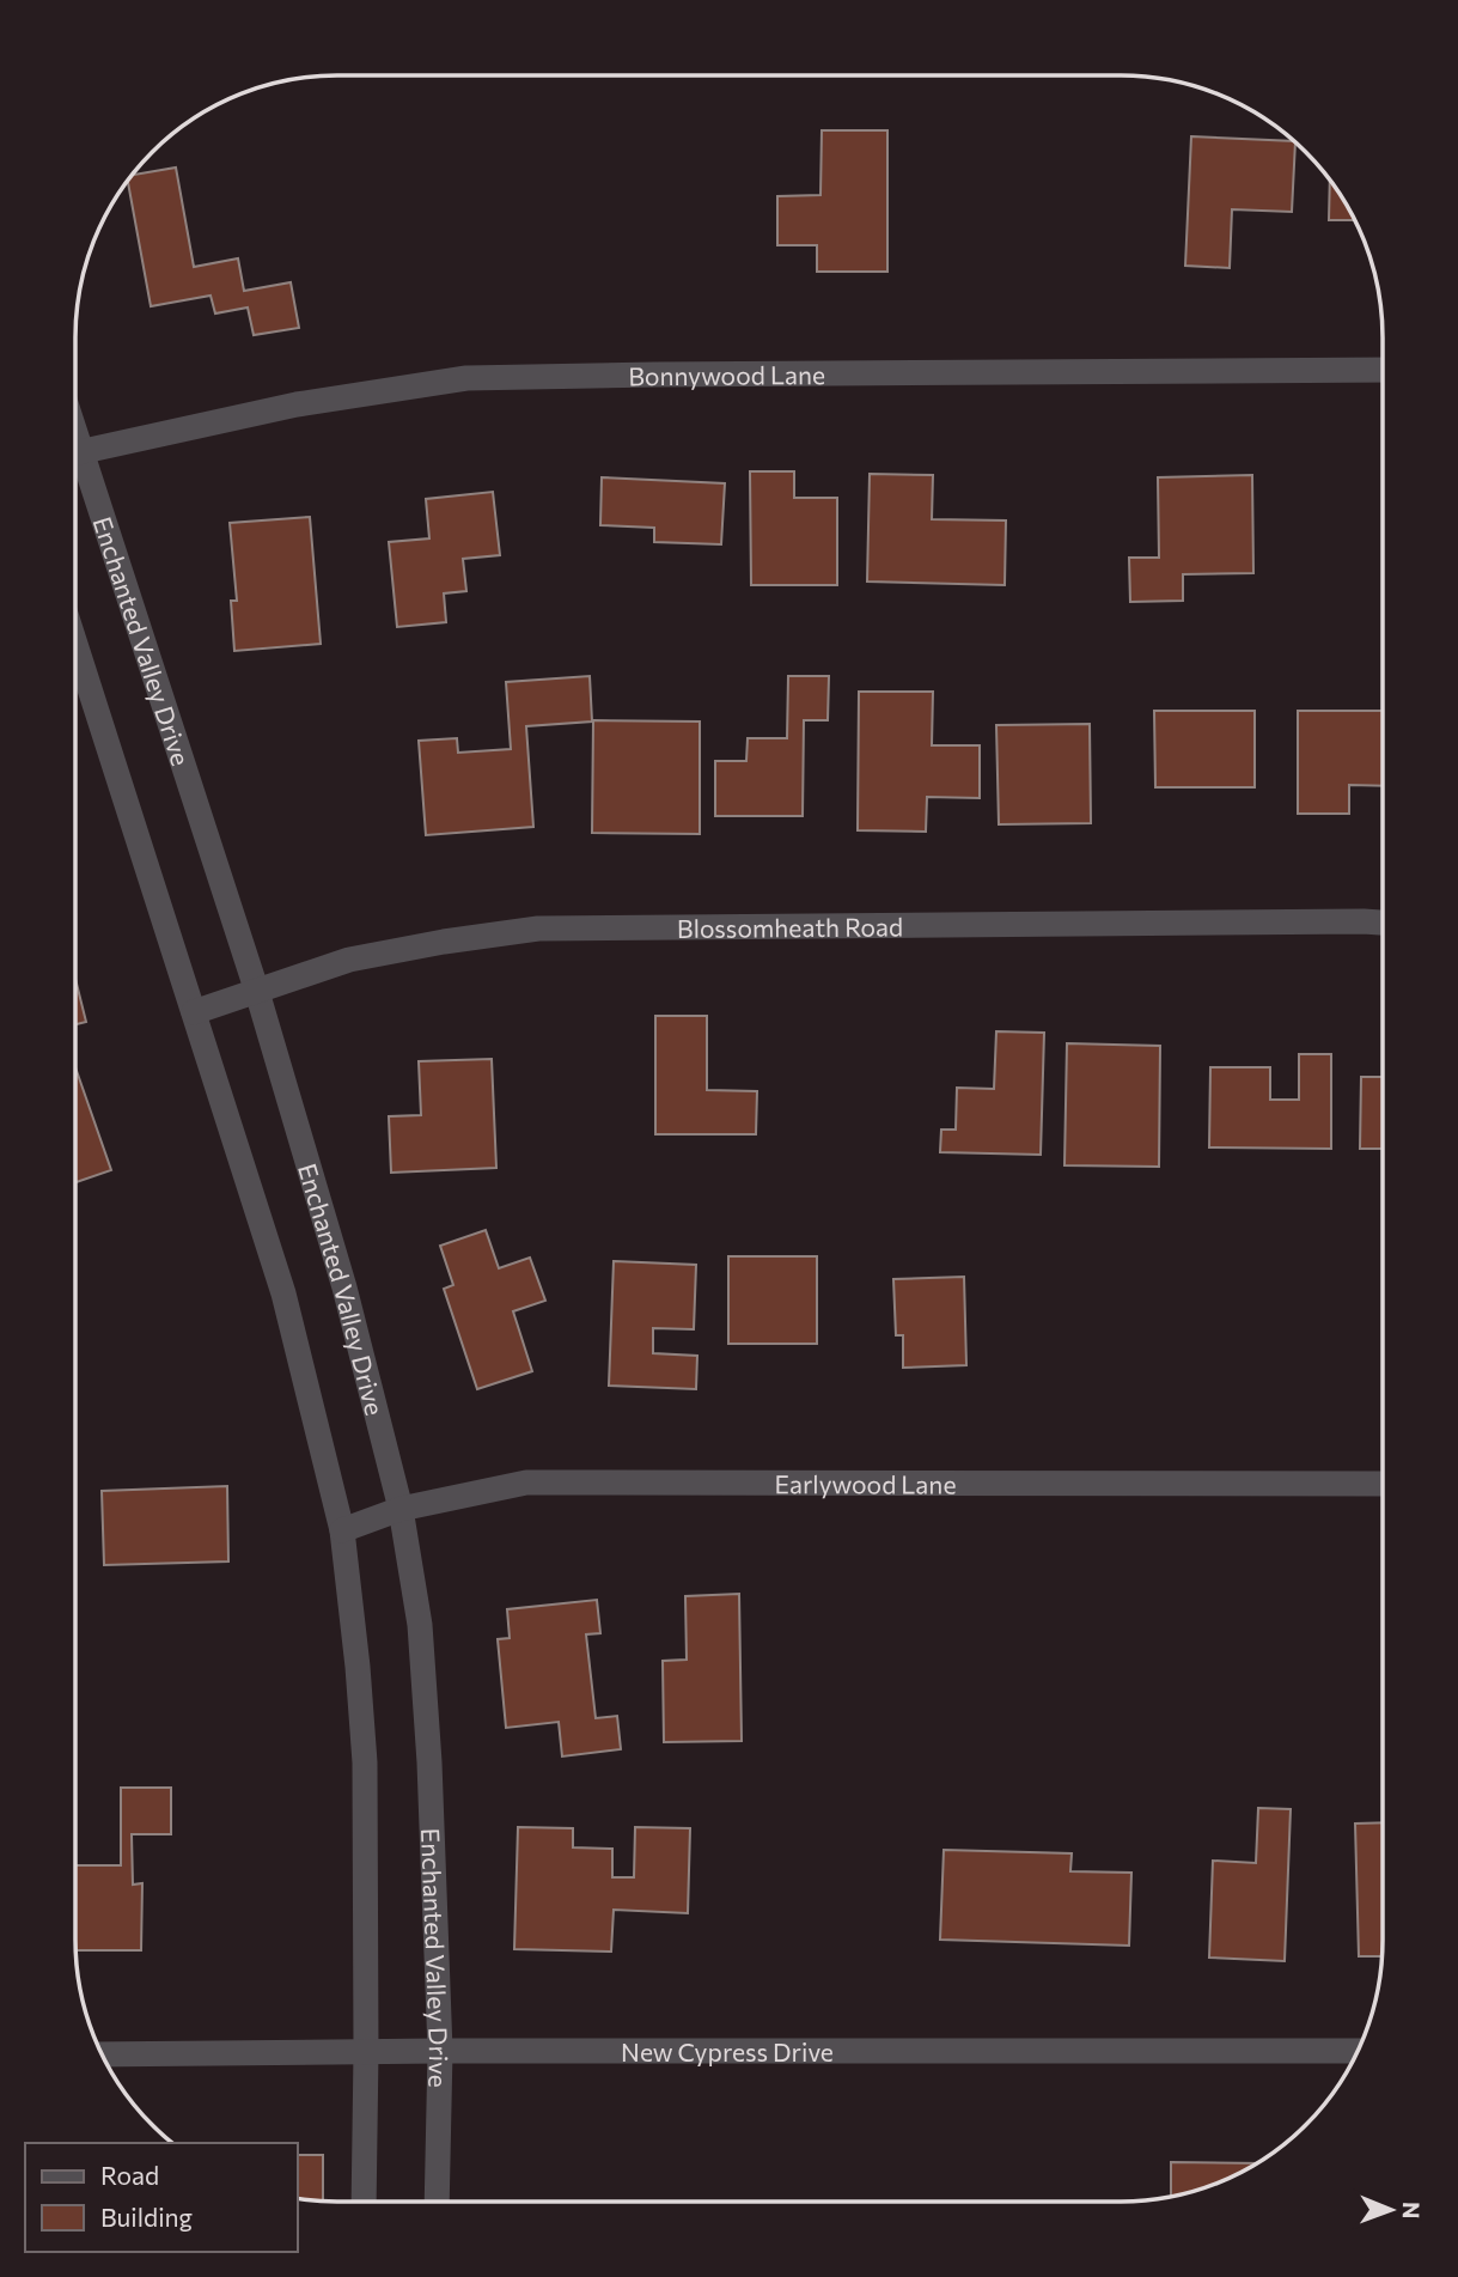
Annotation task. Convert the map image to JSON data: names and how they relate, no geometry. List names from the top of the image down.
{
  "streets": {
    "street": [
      "Bonnywood Lane",
      "Enchanted Valley Drive",
      "Blossomheath Road",
      "Earlywood Lane",
      "New Cypress Drive"
    ]
  },
  "crossings": [
    ["Enchanted Valley Drive", "Blossomheath Road"],
    ["Enchanted Valley Drive", "Earlywood Lane"],
    ["Enchanted Valley Drive", "New Cypress Drive"]
  ],
  "legend": ["Road", "Building"],
  "north": "right"
}
